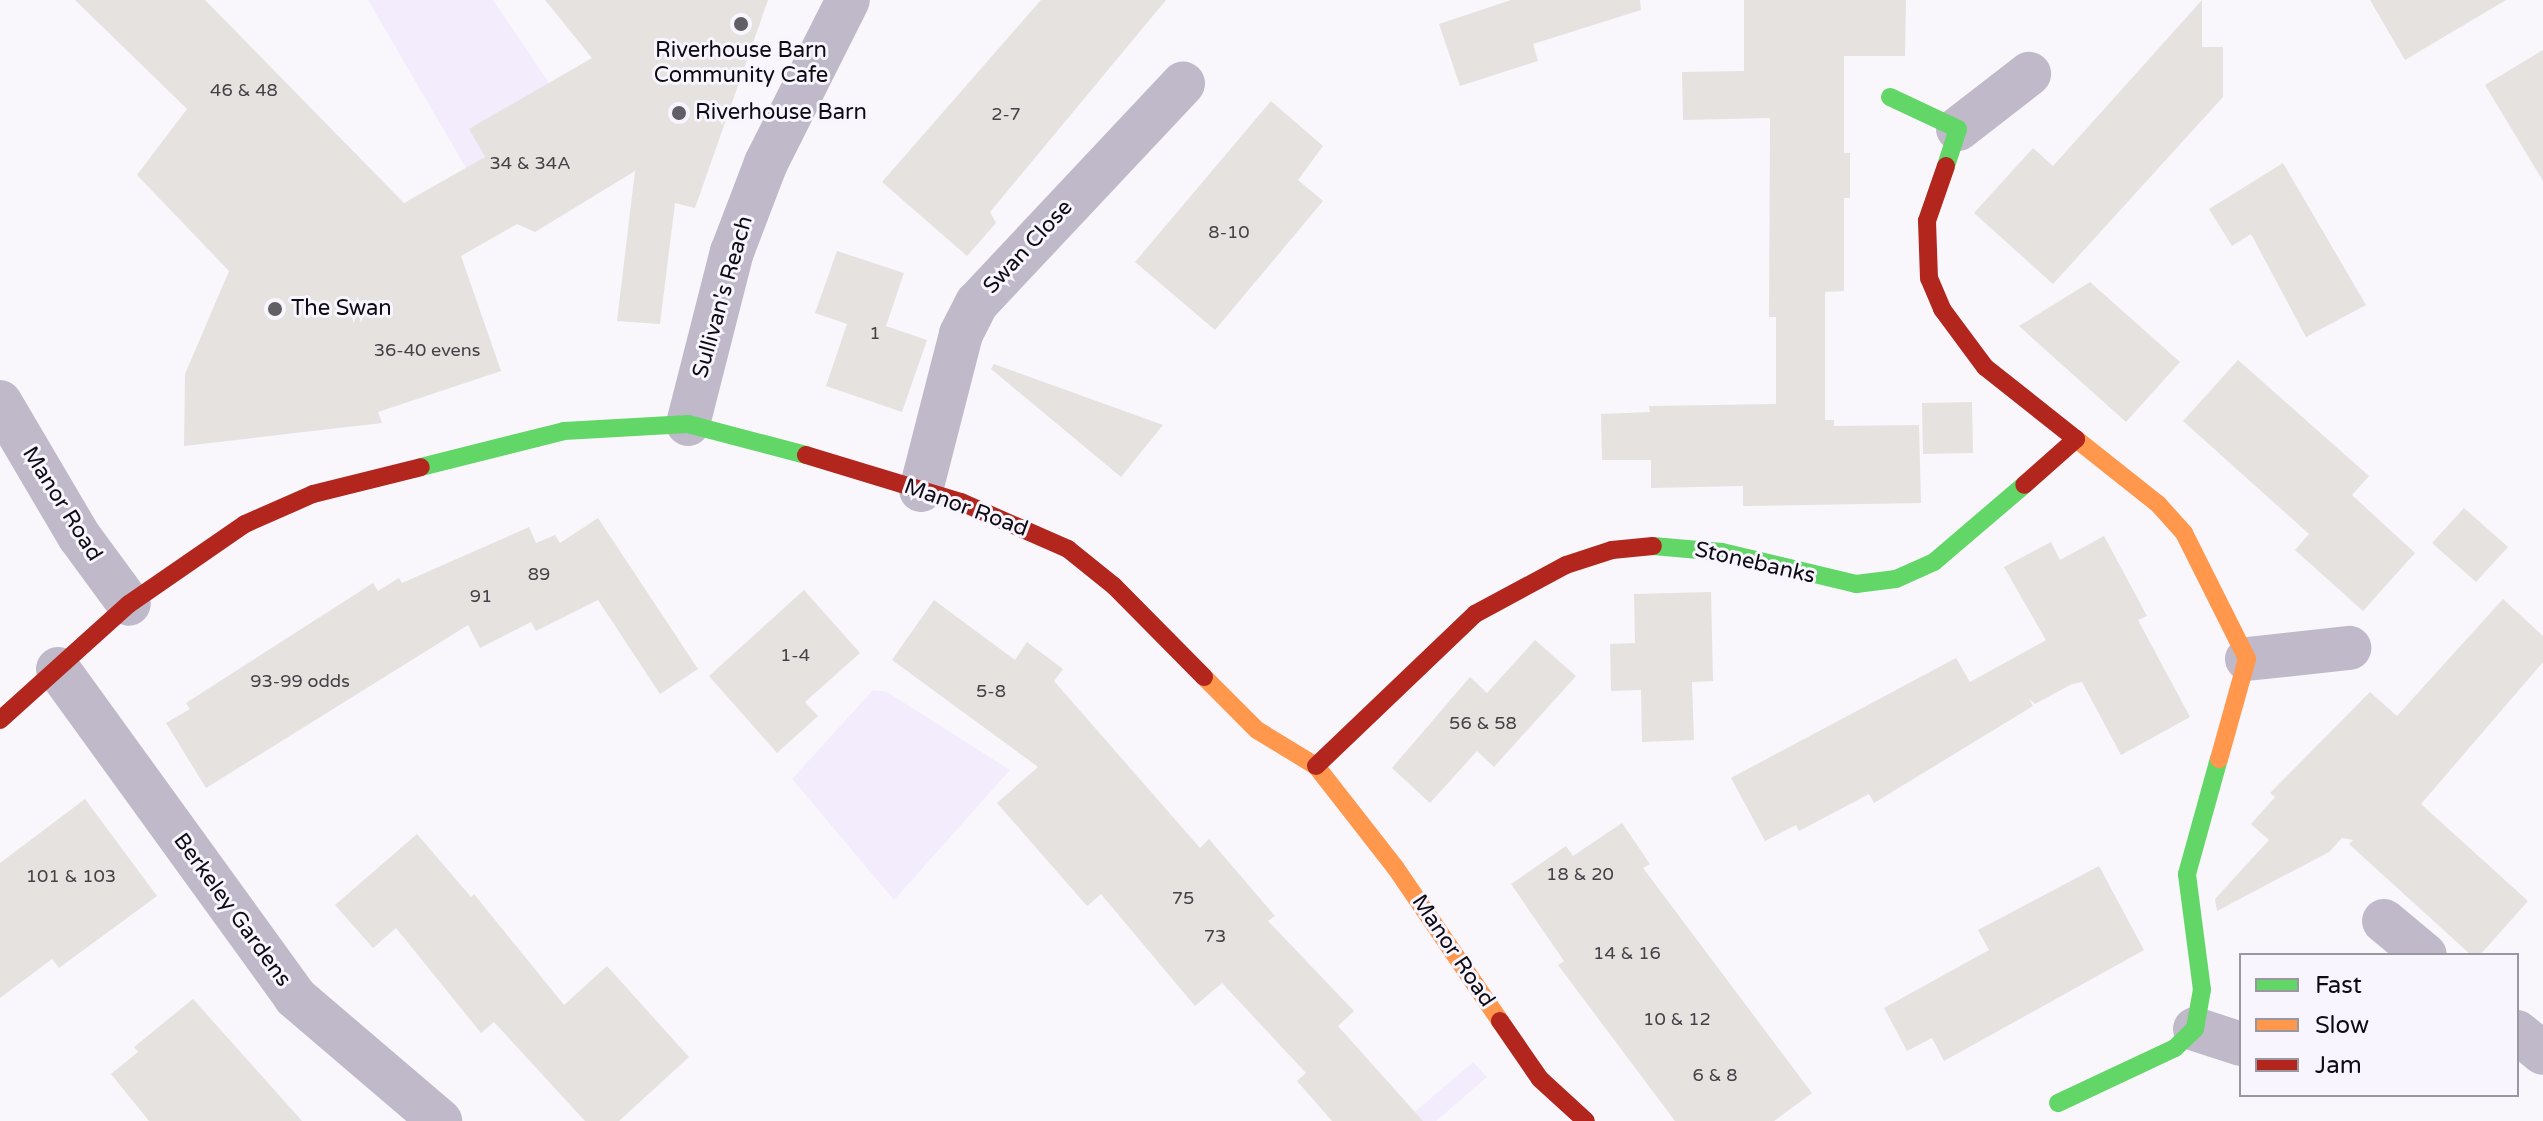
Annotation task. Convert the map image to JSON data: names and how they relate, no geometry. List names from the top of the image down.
{
  "streets": {
    "street": [
      "Swan Close",
      "Sullivan's Reach",
      "Manor Road",
      "Stonebanks",
      "Berkeley Gardens"
    ]
  },
  "crossings": [
    ["Swan Close", "Manor Road"],
    ["Sullivan's Reach", "Manor Road"],
    ["Manor Road", "Stonebanks"],
    ["Manor Road", "Berkeley Gardens"]
  ],
  "places": ["Riverhouse Barn Community Cafe", "Riverhouse Barn", "The Swan"],
  "house_numbers": [
    "46 & 48",
    "2-7",
    "34 & 34A",
    "8-10",
    "1",
    "36-40 evens",
    "89",
    "91",
    "1-4",
    "93-99 odds",
    "5-8",
    "56 & 58",
    "18 & 20",
    "101 & 103",
    "75",
    "73",
    "14 & 16",
    "10 & 12",
    "6 & 8"
  ],
  "legend": ["Fast", "Slow", "Jam"]
}
